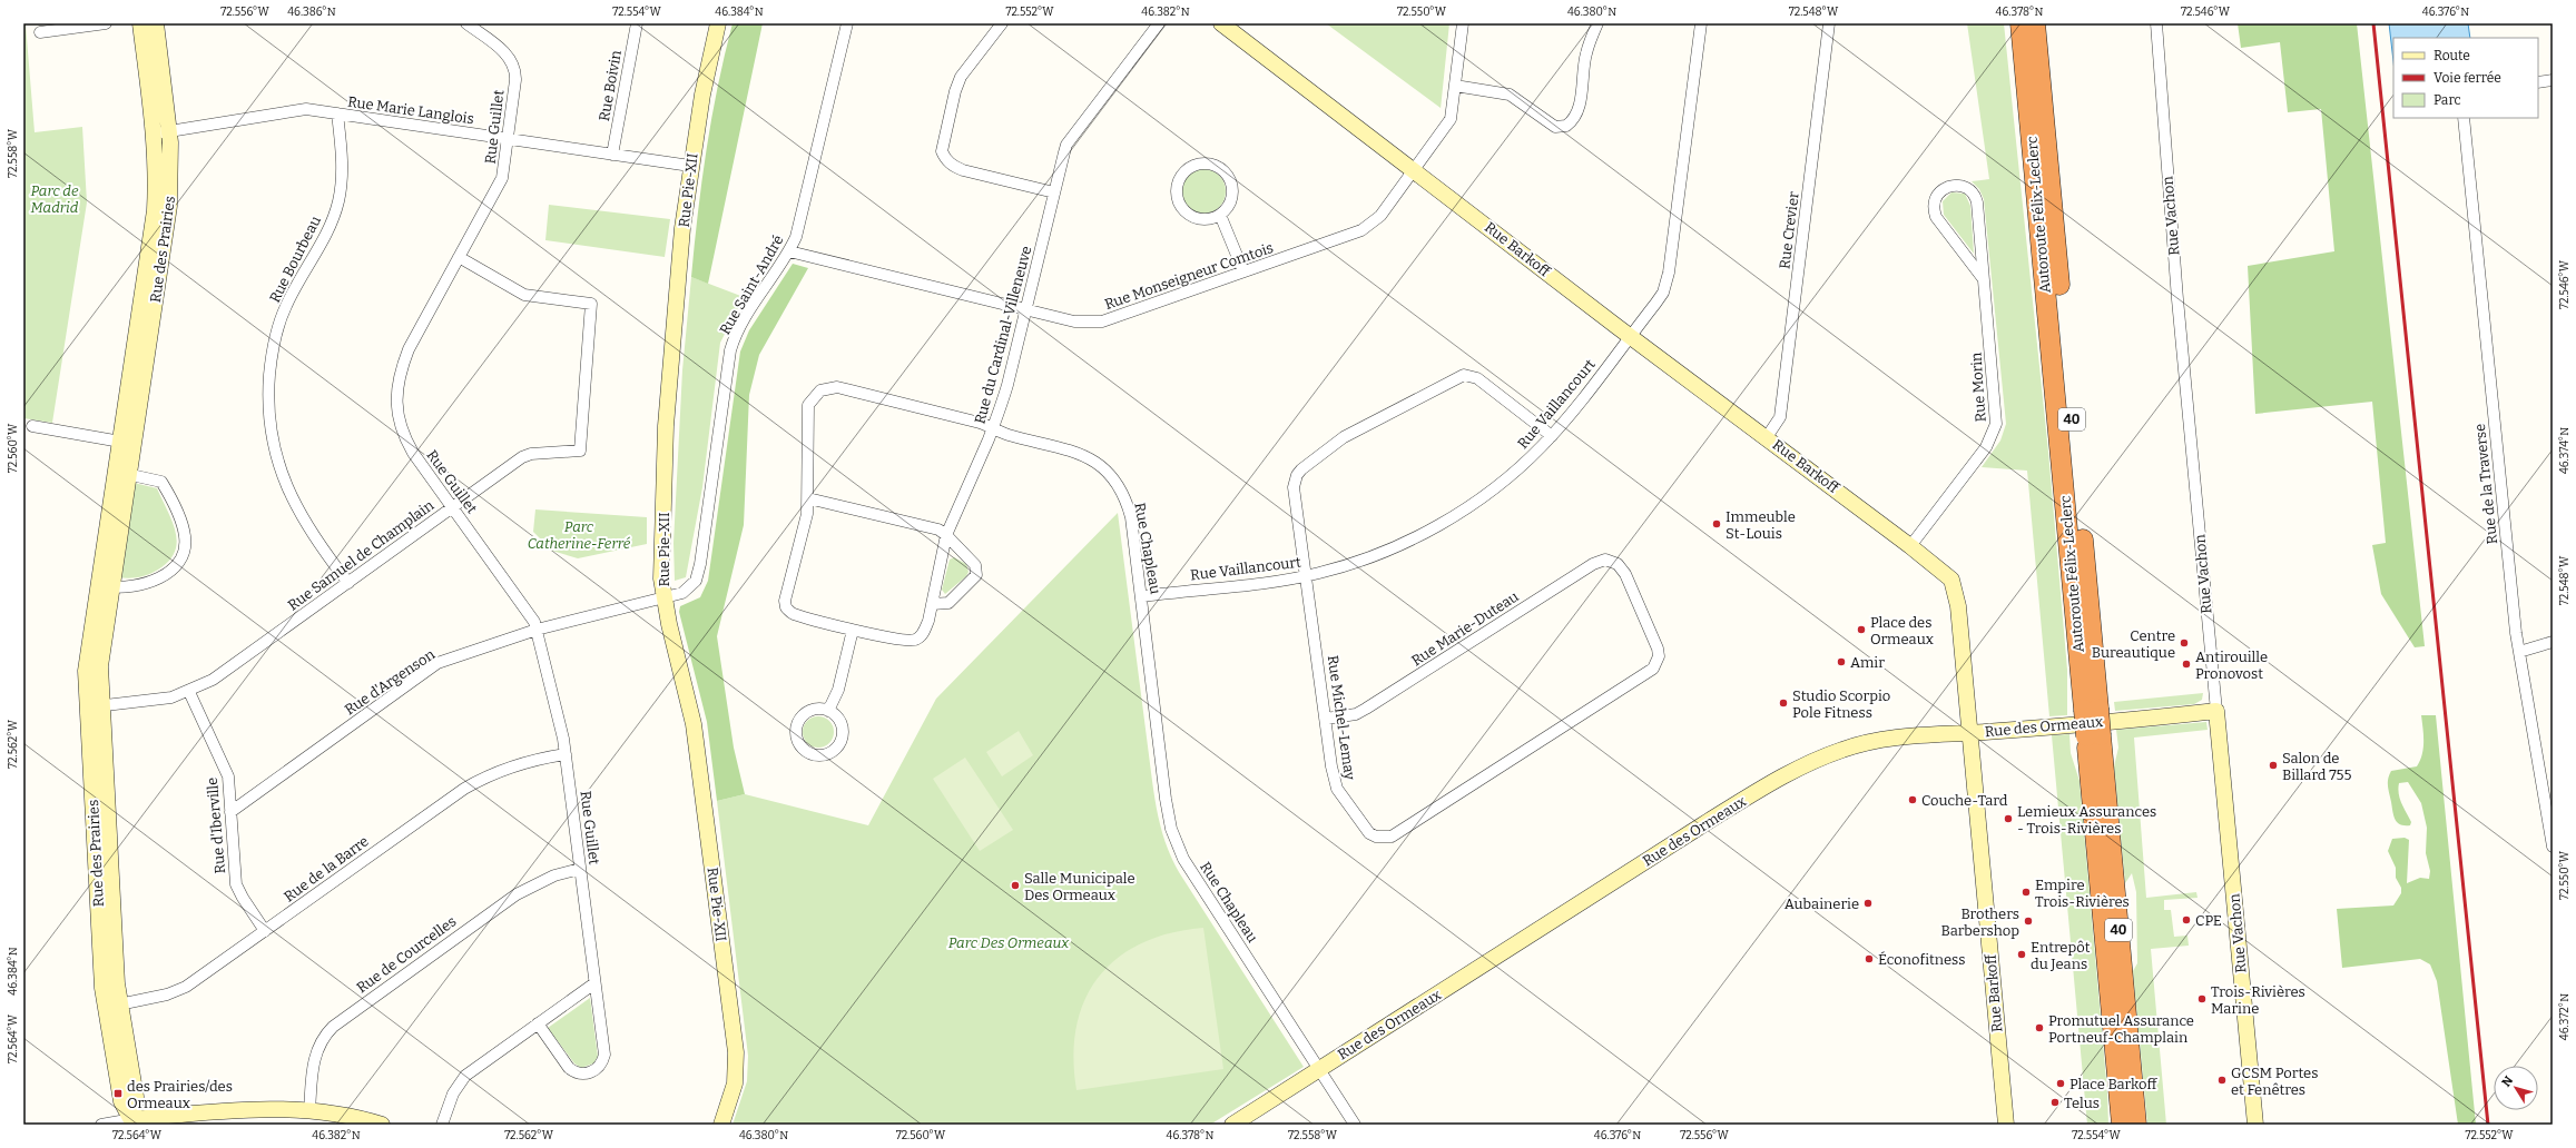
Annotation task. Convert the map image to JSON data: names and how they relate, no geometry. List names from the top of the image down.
{
  "streets": {
    "highway": ["Autoroute Félix-Leclerc", "40"],
    "street": [
      "Rue Boivin",
      "Rue Marie Langlois",
      "Rue Guillet",
      "Rue Pie-XII",
      "Rue Vachon",
      "Rue Crevier",
      "Rue des Prairies",
      "Rue Barkoff",
      "Rue Bourbeau",
      "Rue Monseigneur Comtois",
      "Rue Saint-André",
      "Rue du Cardinal-Villeneuve",
      "Rue Morin",
      "Rue Vaillancourt",
      "Rue de la Traverse",
      "Rue Chapleau",
      "Rue Samuel de Champlain",
      "Rue Marie-Duteau",
      "Rue d'Argenson",
      "Rue Michel-Lemay",
      "Rue des Ormeaux",
      "Rue d'Iberville",
      "Rue de la Barre",
      "Rue de Courcelles"
    ]
  },
  "crossings": [
    ["Rue Boivin", "Rue Marie Langlois"],
    ["Rue Marie Langlois", "Rue Guillet"],
    ["Rue Marie Langlois", "Rue Pie-XII"],
    ["Rue Marie Langlois", "Rue des Prairies"],
    ["Rue Marie Langlois", "Rue Bourbeau"],
    ["Rue Guillet", "Rue Samuel de Champlain"],
    ["Rue Guillet", "Rue d'Argenson"],
    ["Rue Guillet", "Rue de la Barre"],
    ["Rue Guillet", "Rue de Courcelles"],
    ["Rue Pie-XII", "Rue Saint-André"],
    ["Rue Pie-XII", "Rue d'Argenson"],
    ["Rue Vachon", "Rue des Ormeaux"],
    ["Rue Crevier", "Rue Barkoff"],
    ["Rue des Prairies", "Rue Samuel de Champlain"],
    ["Rue des Prairies", "Rue de la Barre"],
    ["Rue Barkoff", "Rue Monseigneur Comtois"],
    ["Rue Barkoff", "Rue Morin"],
    ["Rue Barkoff", "Rue Vaillancourt"],
    ["Rue Barkoff", "Rue des Ormeaux"],
    ["Rue Bourbeau", "Rue Samuel de Champlain"],
    ["Rue Monseigneur Comtois", "Rue Saint-André"],
    ["Rue Monseigneur Comtois", "Rue du Cardinal-Villeneuve"],
    ["Rue Saint-André", "Rue d'Argenson"],
    ["Rue du Cardinal-Villeneuve", "Rue Chapleau"],
    ["Rue Vaillancourt", "Rue Chapleau"],
    ["Rue Vaillancourt", "Rue Michel-Lemay"],
    ["Rue Chapleau", "Rue des Ormeaux"],
    ["Rue Samuel de Champlain", "Rue d'Iberville"],
    ["Rue Marie-Duteau", "Rue Michel-Lemay"],
    ["Rue d'Argenson", "Rue d'Iberville"],
    ["Rue d'Iberville", "Rue de la Barre"]
  ],
  "parks": ["Parc de Madrid", "Parc Catherine-Ferré", "Parc Des Ormeaux"],
  "places": {
    "other": [
      "Immeuble St-Louis",
      "Place des Ormeaux",
      "Centre Bureautique",
      "Amir",
      "Antirouille Pronovost",
      "Studio Scorpio Pole Fitness",
      "Salon de Billard 755",
      "Couche-Tard",
      "Lemieux Assurances - Trois-Rivières",
      "Salle Municipale Des Ormeaux",
      "Empire Trois-Rivières",
      "Aubainerie",
      "CPE",
      "Brothers Barbershop",
      "Entrepôt du Jeans",
      "Éconofitness",
      "Trois-Rivières Marine",
      "Promutuel Assurance Portneuf-Champlain",
      "GCSM Portes et Fenêtres",
      "Place Barkoff",
      "Telus"
    ],
    "transit": ["des Prairies/des Ormeaux"]
  },
  "legend": ["Route", "Voie ferrée", "Parc"],
  "north": "top left",
  "coordinates": [
    "72.556°W",
    "46.386°N",
    "72.554°W",
    "46.384°N",
    "72.552°W",
    "46.382°N",
    "72.550°W",
    "46.380°N",
    "72.548°W",
    "46.378°N",
    "72.546°W",
    "46.376°N",
    "72.558°W",
    "72.560°W",
    "46.374°N",
    "72.562°W",
    "46.372°N",
    "72.564°W"
  ]
}
